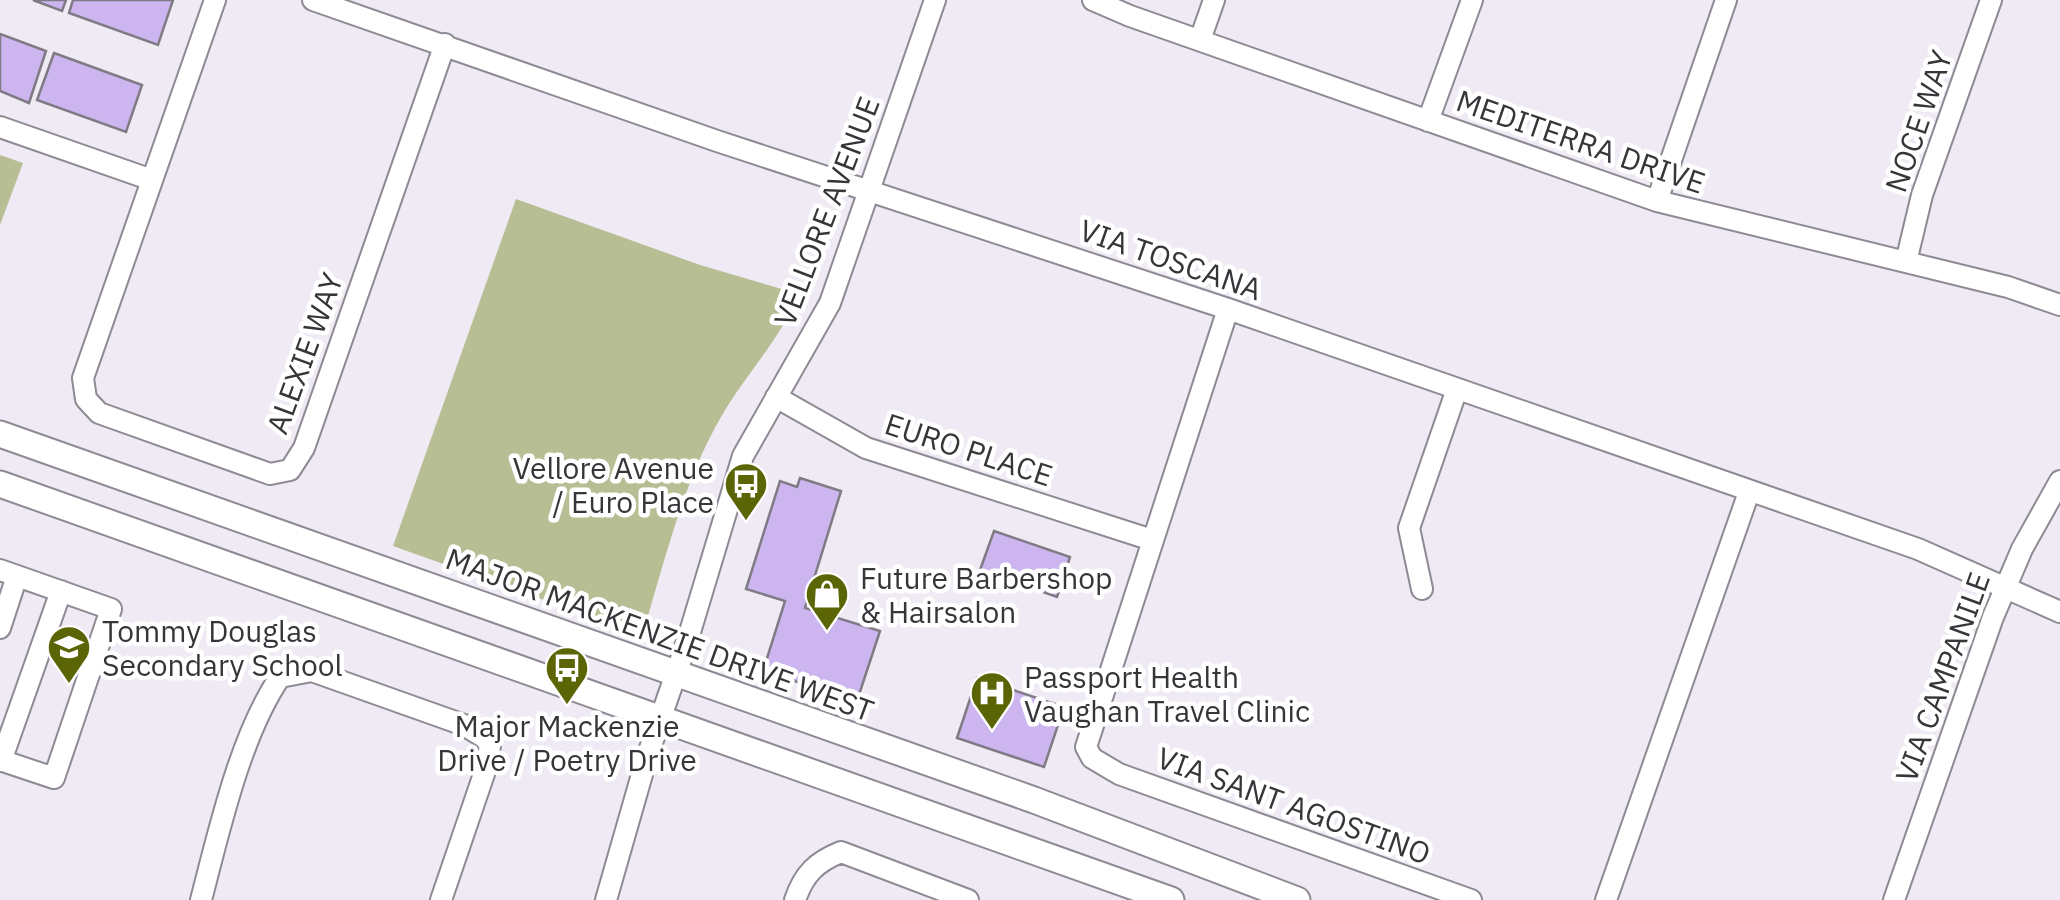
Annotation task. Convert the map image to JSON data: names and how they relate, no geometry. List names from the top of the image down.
{
  "streets": {
    "main road": ["MAJOR MACKENZIE DRIVE WEST"],
    "street": [
      "NOCE WAY",
      "MEDITERRA DRIVE",
      "VELLORE AVENUE",
      "VIA TOSCANA",
      "ALEXIE WAY",
      "EURO PLACE",
      "VIA CAMPANILE",
      "VIA SANT AGOSTINO"
    ]
  },
  "crossings": [
    ["NOCE WAY", "MEDITERRA DRIVE"],
    ["VELLORE AVENUE", "VIA TOSCANA"],
    ["VELLORE AVENUE", "EURO PLACE"],
    ["VELLORE AVENUE", "MAJOR MACKENZIE DRIVE WEST"],
    ["VIA TOSCANA", "ALEXIE WAY"],
    ["VIA TOSCANA", "VIA CAMPANILE"],
    ["VIA TOSCANA", "VIA SANT AGOSTINO"],
    ["EURO PLACE", "VIA SANT AGOSTINO"]
  ],
  "places": {
    "bus stop": ["Vellore Avenue / Euro Place", "Major Mackenzie Drive / Poetry Drive"],
    "shop": ["Future Barbershop & Hairsalon"],
    "school or university": ["Tommy Douglas Secondary School"],
    "hospital": ["Passport Health Vaughan Travel Clinic"]
  }
}
